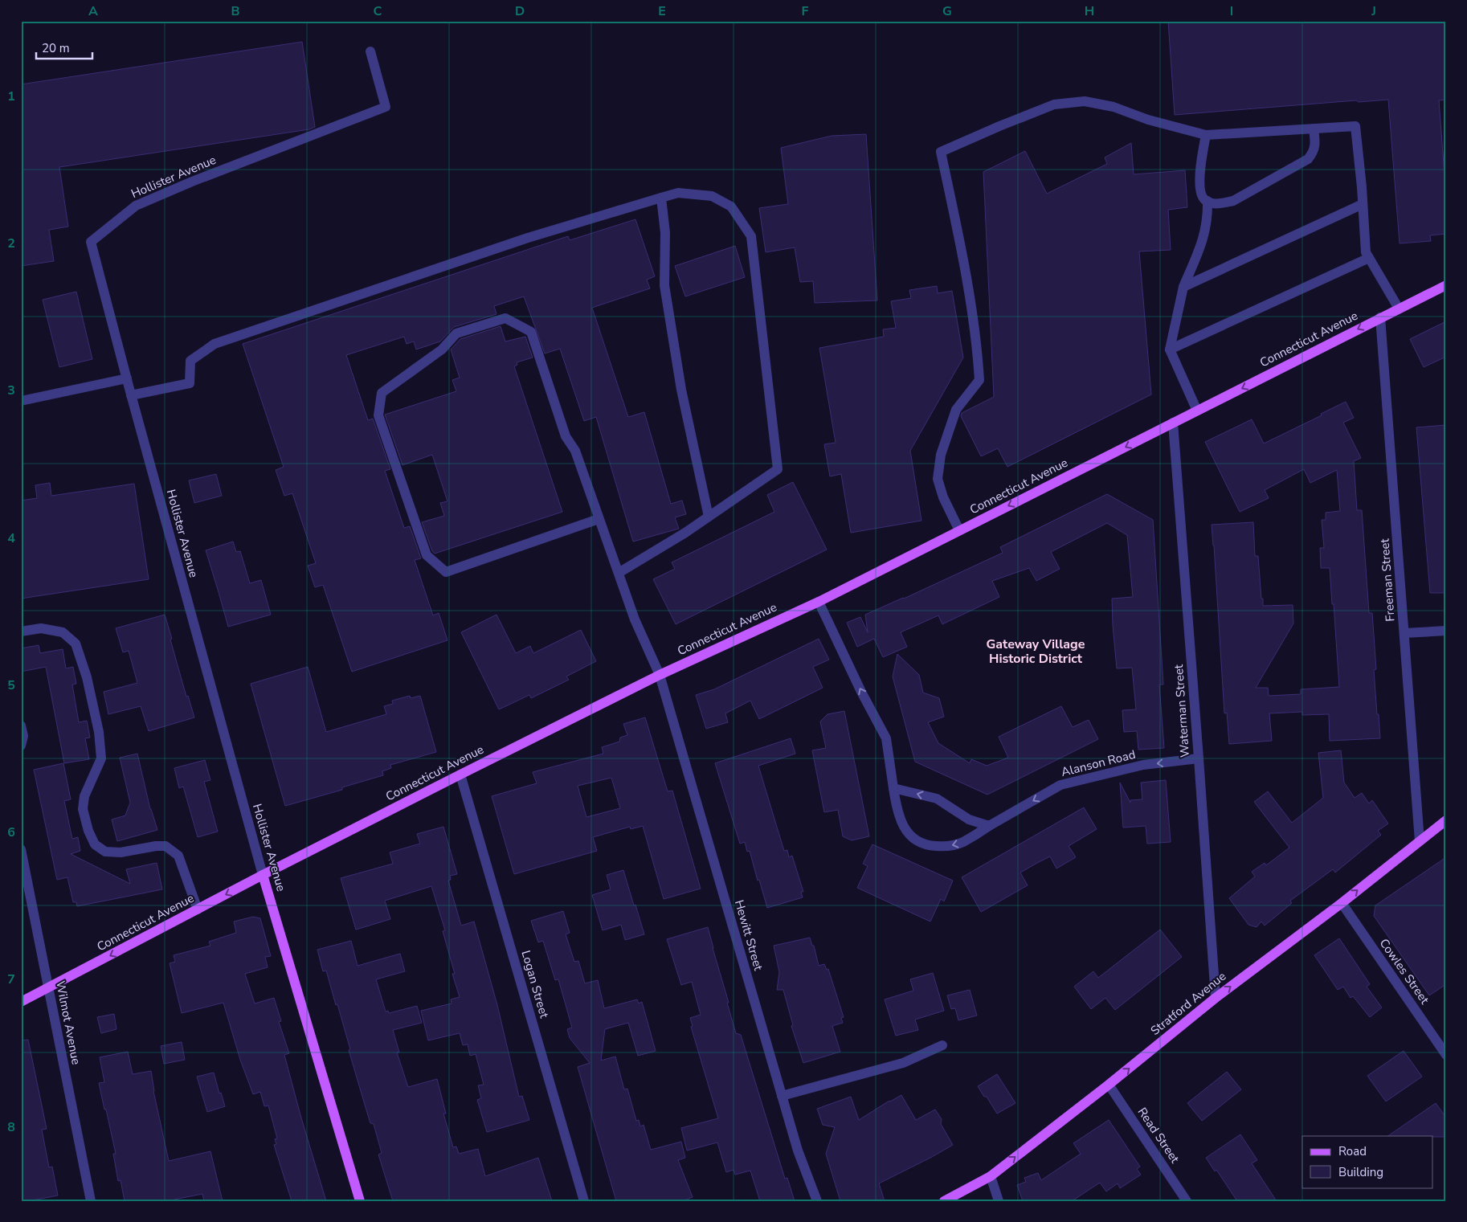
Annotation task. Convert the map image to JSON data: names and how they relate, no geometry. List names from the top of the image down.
{
  "streets": {
    "main road": ["Hollister Avenue", "Connecticut Avenue", "Stratford Avenue"],
    "street": [
      "Freeman Street",
      "Waterman Street",
      "Alanson Road",
      "Hewitt Street",
      "Cowles Street",
      "Logan Street",
      "Wilmot Avenue",
      "Read Street"
    ]
  },
  "crossings": [
    ["Hollister Avenue", "Connecticut Avenue"],
    ["Connecticut Avenue", "Freeman Street"],
    ["Connecticut Avenue", "Waterman Street"],
    ["Connecticut Avenue", "Alanson Road"],
    ["Connecticut Avenue", "Hewitt Street"],
    ["Connecticut Avenue", "Logan Street"],
    ["Connecticut Avenue", "Wilmot Avenue"],
    ["Freeman Street", "Stratford Avenue"],
    ["Waterman Street", "Alanson Road"],
    ["Waterman Street", "Stratford Avenue"],
    ["Cowles Street", "Stratford Avenue"],
    ["Stratford Avenue", "Read Street"]
  ],
  "one_way": ["Connecticut Avenue", "Stratford Avenue"],
  "districts": ["Gateway Village Historic District"],
  "legend": ["Road", "Building"],
  "scale_bar": "20 m",
  "grid": {
    "columns": [
      "A",
      "B",
      "C",
      "D",
      "E",
      "F",
      "G",
      "H",
      "I",
      "J"
    ],
    "rows": [
      "1",
      "2",
      "3",
      "4",
      "5",
      "6",
      "7",
      "8"
    ]
  }
}
